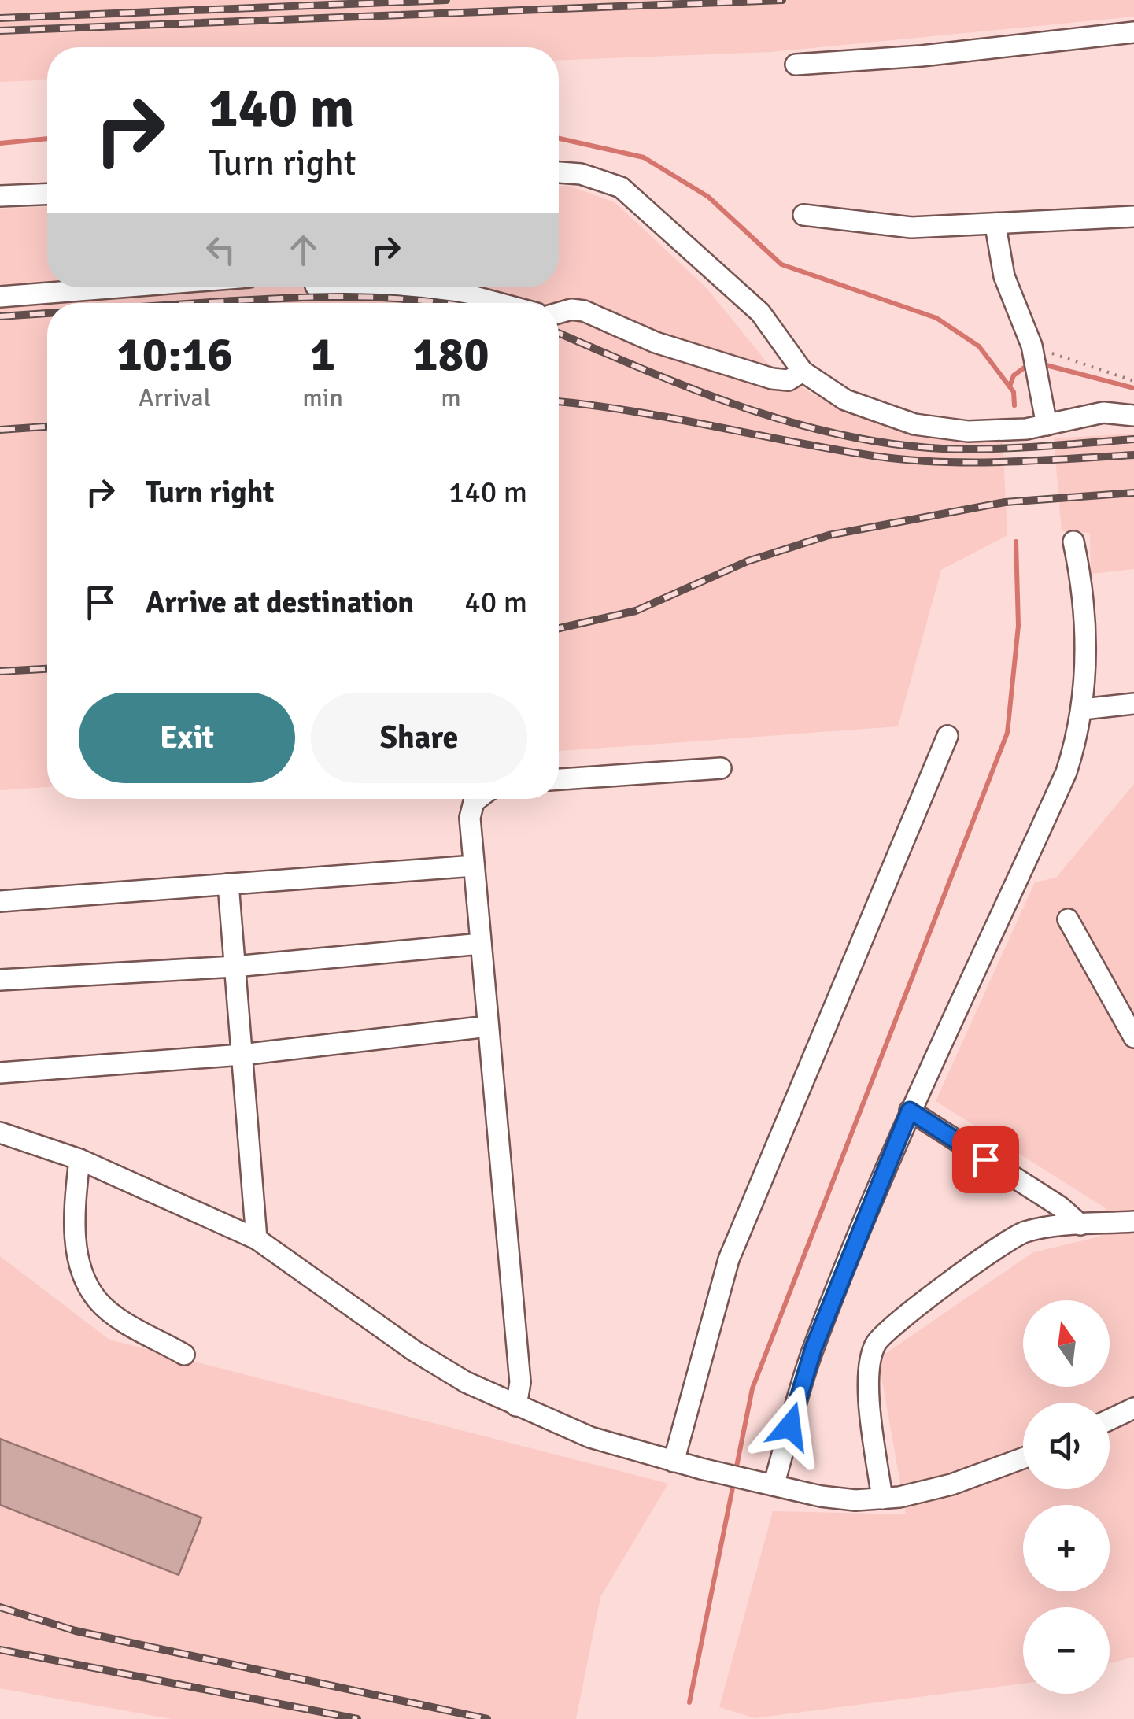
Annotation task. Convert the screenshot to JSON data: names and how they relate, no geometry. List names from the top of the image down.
{
  "north": "top",
  "page": {
    "turn": ["140 m", "Turn right"],
    "eta": [
      "10:16",
      "Arrival",
      "1",
      "min",
      "180",
      "m"
    ],
    "list": [
      {
        "name": "Turn right",
        "value": "140 m"
      },
      {
        "name": "Arrive at destination",
        "value": "40 m"
      }
    ],
    "buttons": ["Exit", "Share"],
    "map_buttons": ["+", "−"]
  }
}
